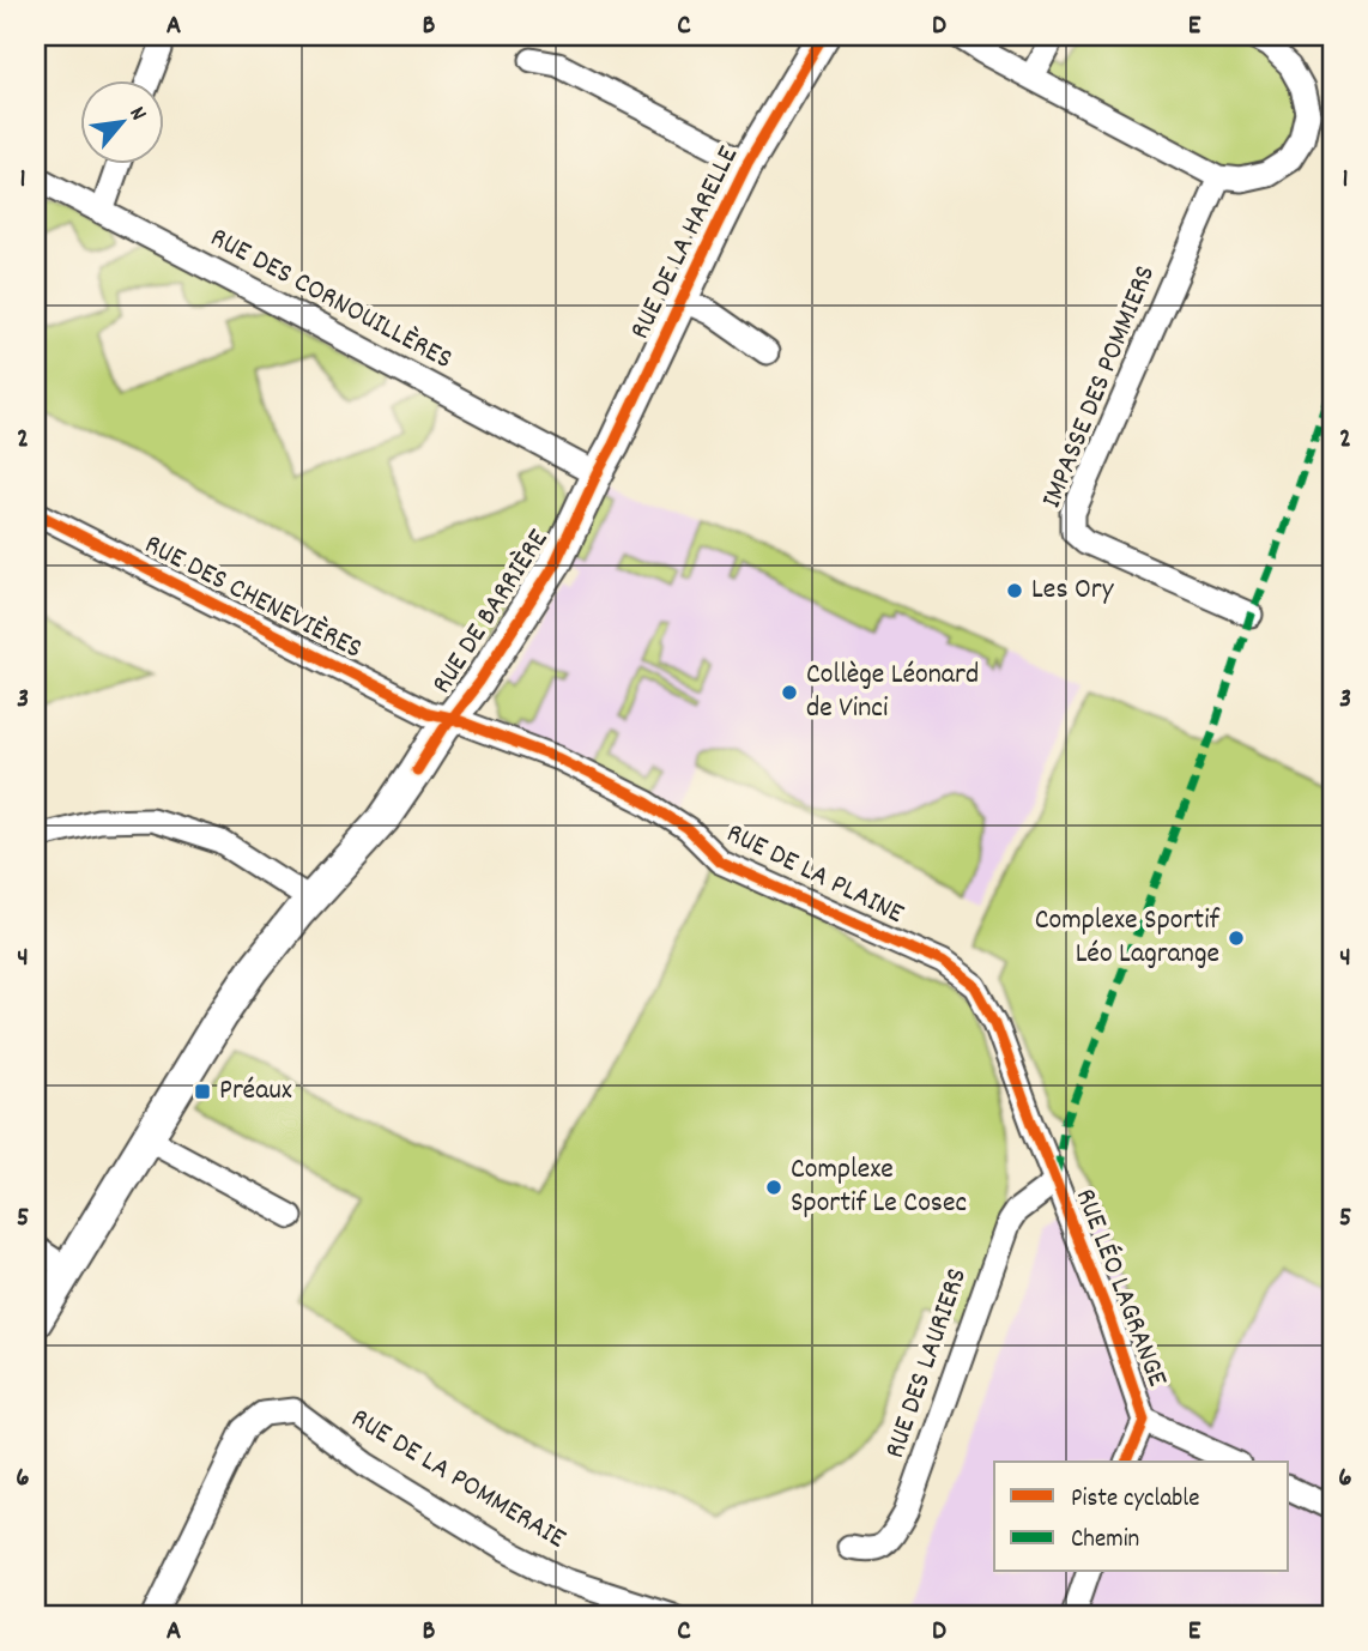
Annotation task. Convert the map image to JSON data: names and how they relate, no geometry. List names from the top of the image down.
{
  "streets": {
    "street": [
      "RUE DE LA HARELLE",
      "RUE DES CORNOUILLÈRES",
      "IMPASSE DES POMMIERS",
      "RUE DES CHENEVIÈRES",
      "RUE DE BARRIÈRE",
      "RUE DE LA PLAINE",
      "RUE LÉO LAGRANGE",
      "RUE DES LAURIERS",
      "RUE DE LA POMMERAIE"
    ]
  },
  "crossings": [
    ["RUE DE LA HARELLE", "RUE DES CORNOUILLÈRES"],
    ["RUE DE LA HARELLE", "RUE DE BARRIÈRE"],
    ["RUE DES CORNOUILLÈRES", "RUE DE BARRIÈRE"],
    ["RUE DES CHENEVIÈRES", "RUE DE BARRIÈRE"],
    ["RUE DES CHENEVIÈRES", "RUE DE LA PLAINE"],
    ["RUE DE BARRIÈRE", "RUE DE LA PLAINE"],
    ["RUE DE LA PLAINE", "RUE LÉO LAGRANGE"],
    ["RUE LÉO LAGRANGE", "RUE DES LAURIERS"]
  ],
  "places": {
    "other": [
      "Les Ory",
      "Collège Léonard de Vinci",
      "Complexe Sportif Léo Lagrange",
      "Complexe Sportif Le Cosec"
    ],
    "transit": ["Préaux"]
  },
  "legend": ["Piste cyclable", "Chemin"],
  "north": "top right",
  "grid": {
    "columns": [
      "A",
      "B",
      "C",
      "D",
      "E"
    ],
    "rows": [
      "1",
      "2",
      "3",
      "4",
      "5",
      "6"
    ]
  }
}
